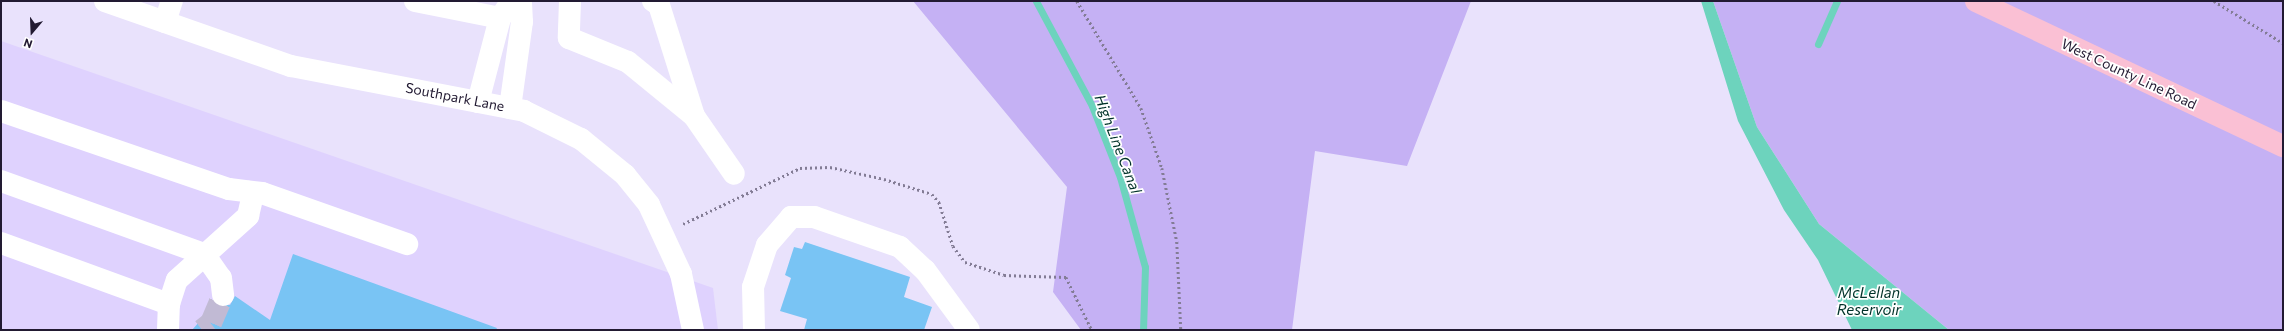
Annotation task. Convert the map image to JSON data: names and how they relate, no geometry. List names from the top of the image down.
{
  "streets": {
    "main road": ["West County Line Road"],
    "street": ["Southpark Lane"]
  },
  "water": ["High Line Canal", "McLellan Reservoir"],
  "north": "bottom"
}
